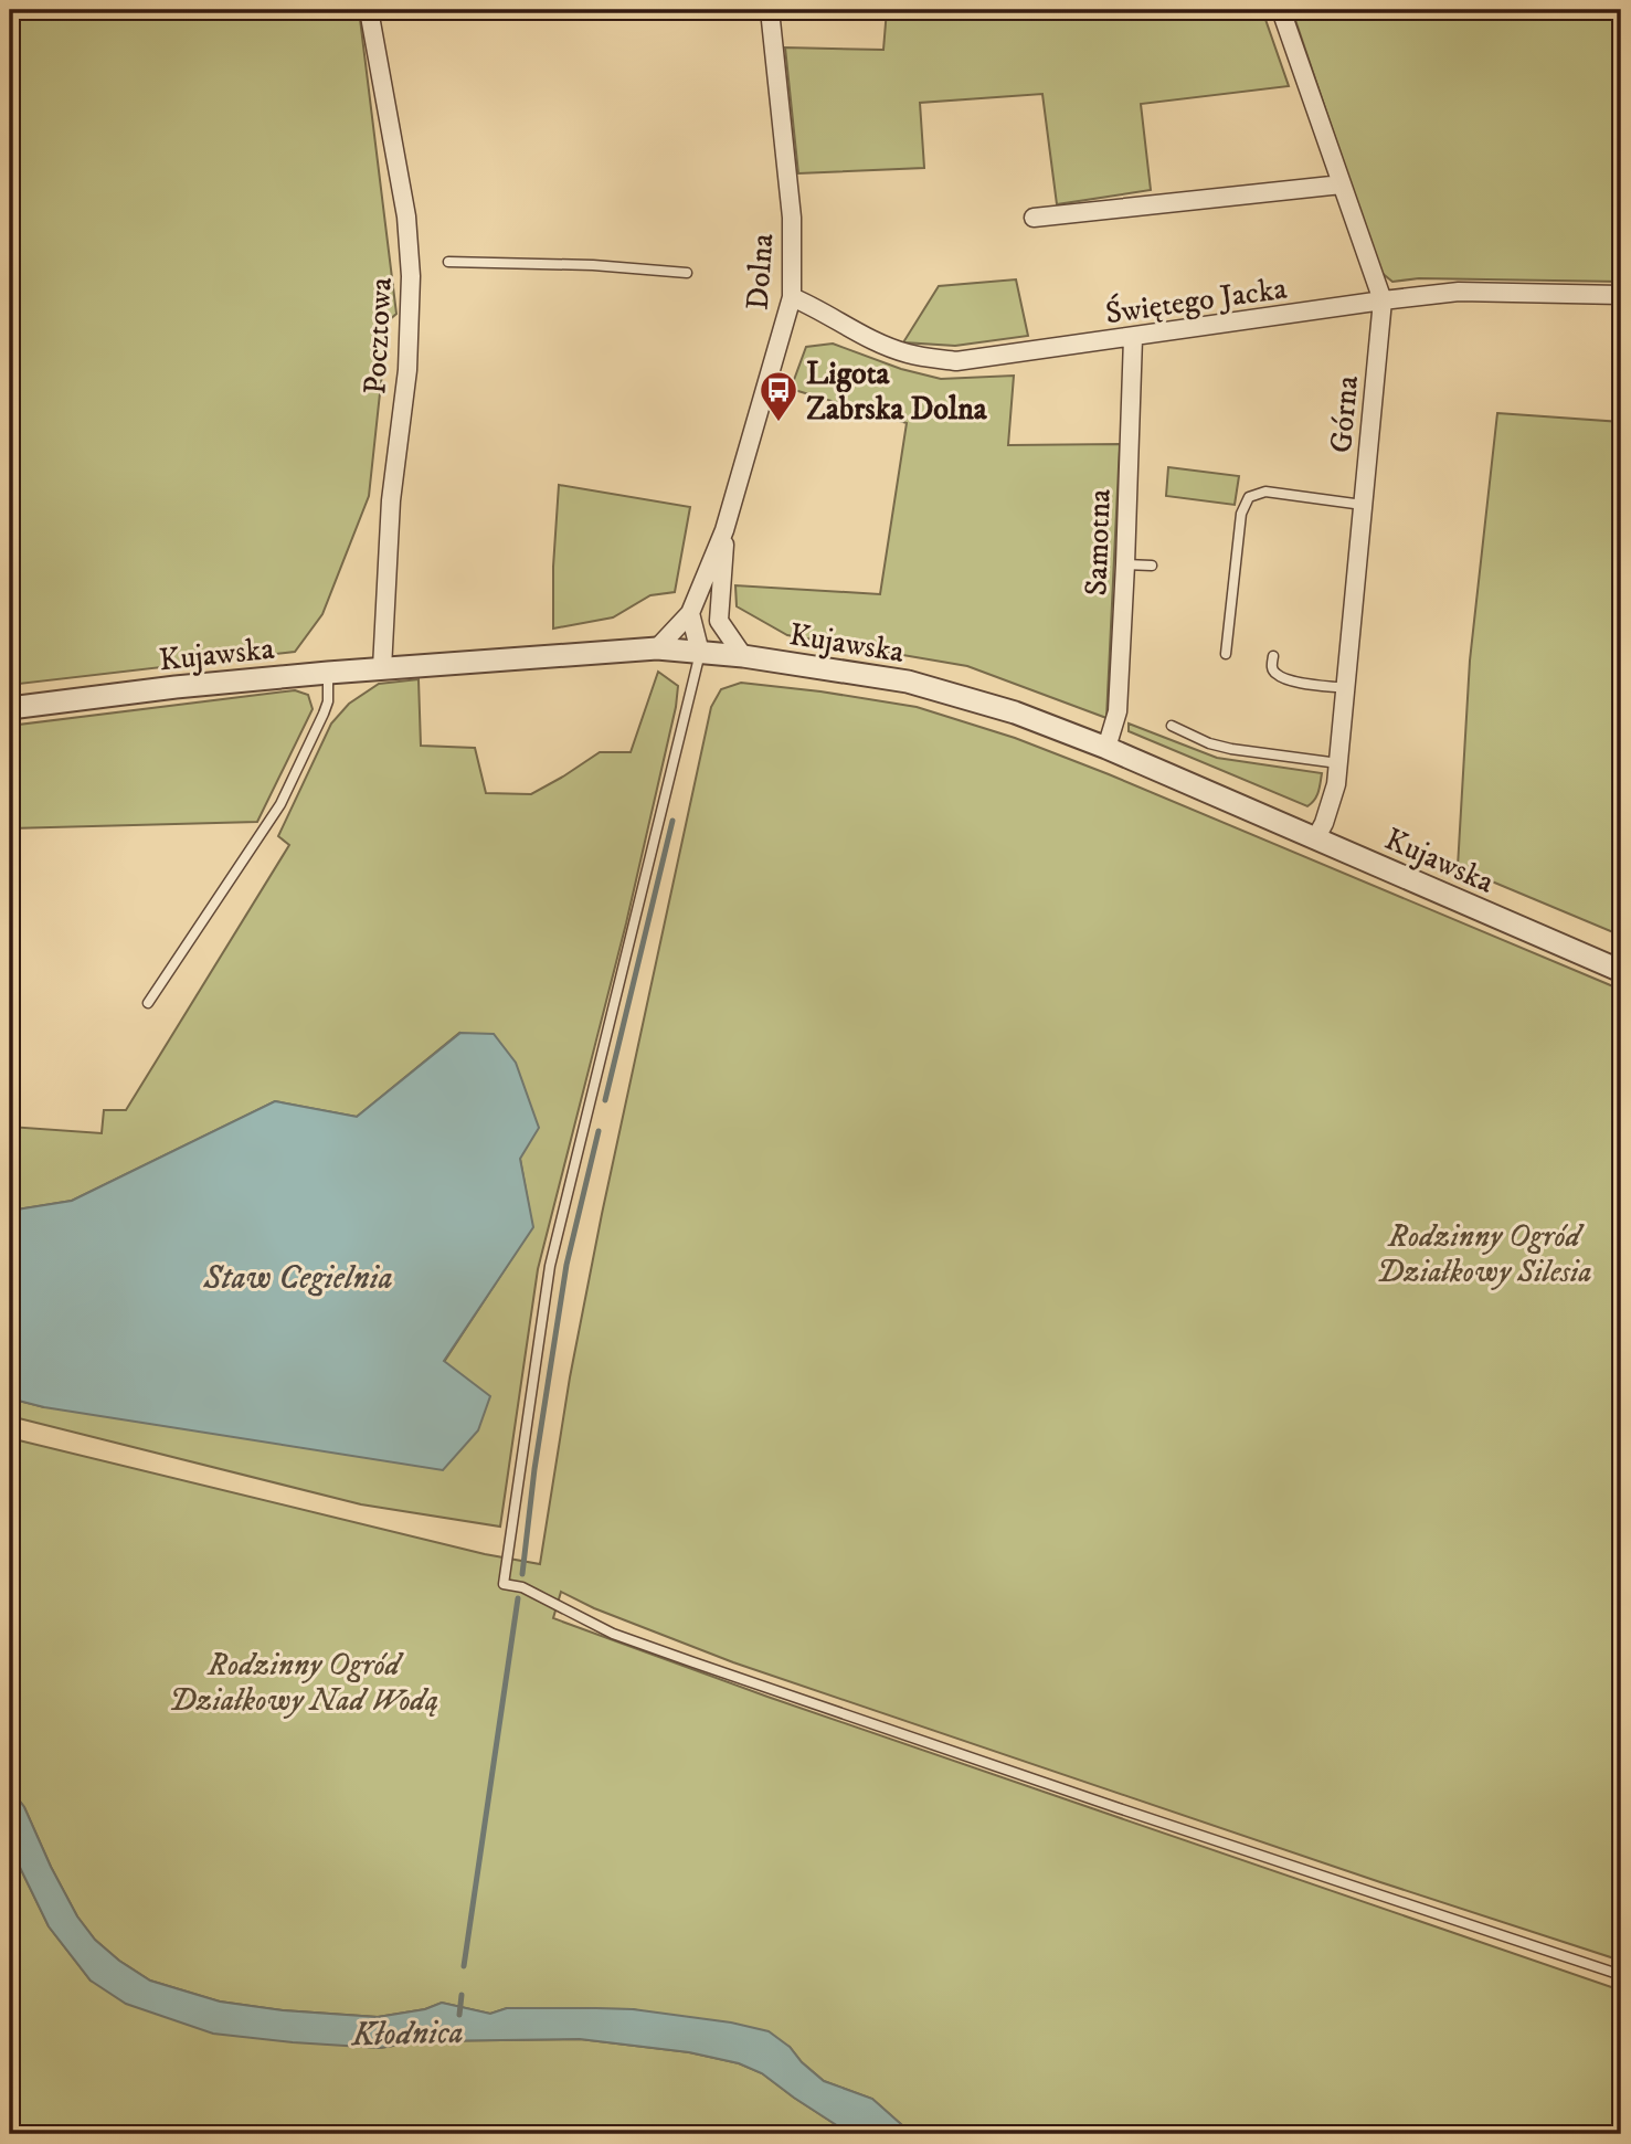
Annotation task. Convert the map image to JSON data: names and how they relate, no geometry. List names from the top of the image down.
{
  "streets": {
    "street": [
      "Dolna",
      "Świętego Jacka",
      "Pocztowa",
      "Górna",
      "Samotna",
      "Kujawska"
    ]
  },
  "crossings": [
    ["Dolna", "Świętego Jacka"],
    ["Dolna", "Kujawska"],
    ["Świętego Jacka", "Górna"],
    ["Świętego Jacka", "Samotna"],
    ["Pocztowa", "Kujawska"],
    ["Górna", "Kujawska"],
    ["Samotna", "Kujawska"]
  ],
  "water": ["Staw Cegielnia", "Kłodnica"],
  "parks": ["Rodzinny Ogród Działkowy Silesia", "Rodzinny Ogród Działkowy Nad Wodą"],
  "places": {
    "bus stop": ["Ligota Zabrska Dolna"]
  }
}
